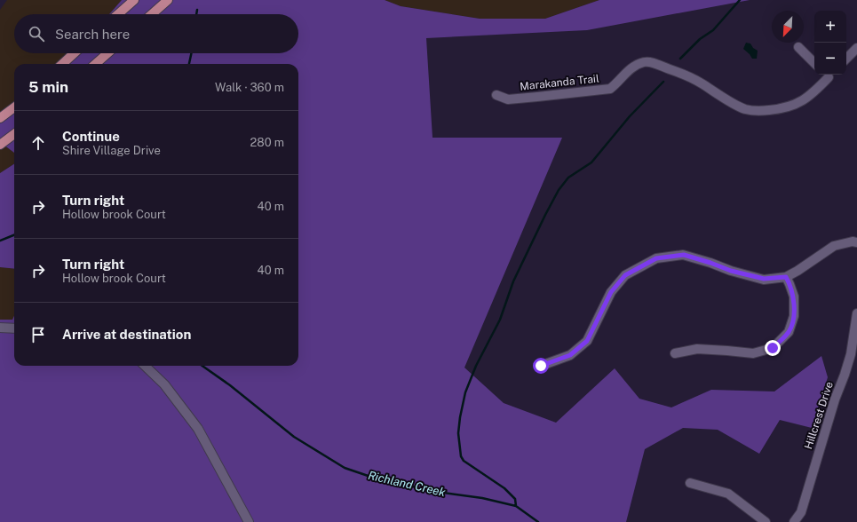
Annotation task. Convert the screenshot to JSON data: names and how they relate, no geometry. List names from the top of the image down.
{
  "streets": {
    "street": ["Marakanda Trail", "Hillcrest Drive"]
  },
  "water": ["Richland Creek"],
  "north": "bottom left",
  "page": {
    "map_buttons": ["+", "−"],
    "search": "Search here",
    "heading": ["5 min", "Walk · 360 m"],
    "list": [
      ["Continue", "Shire Village Drive", "280 m"],
      ["Turn right", "Hollow brook Court", "40 m"],
      ["Turn right", "Hollow brook Court", "40 m"],
      "Arrive at destination"
    ]
  }
}
